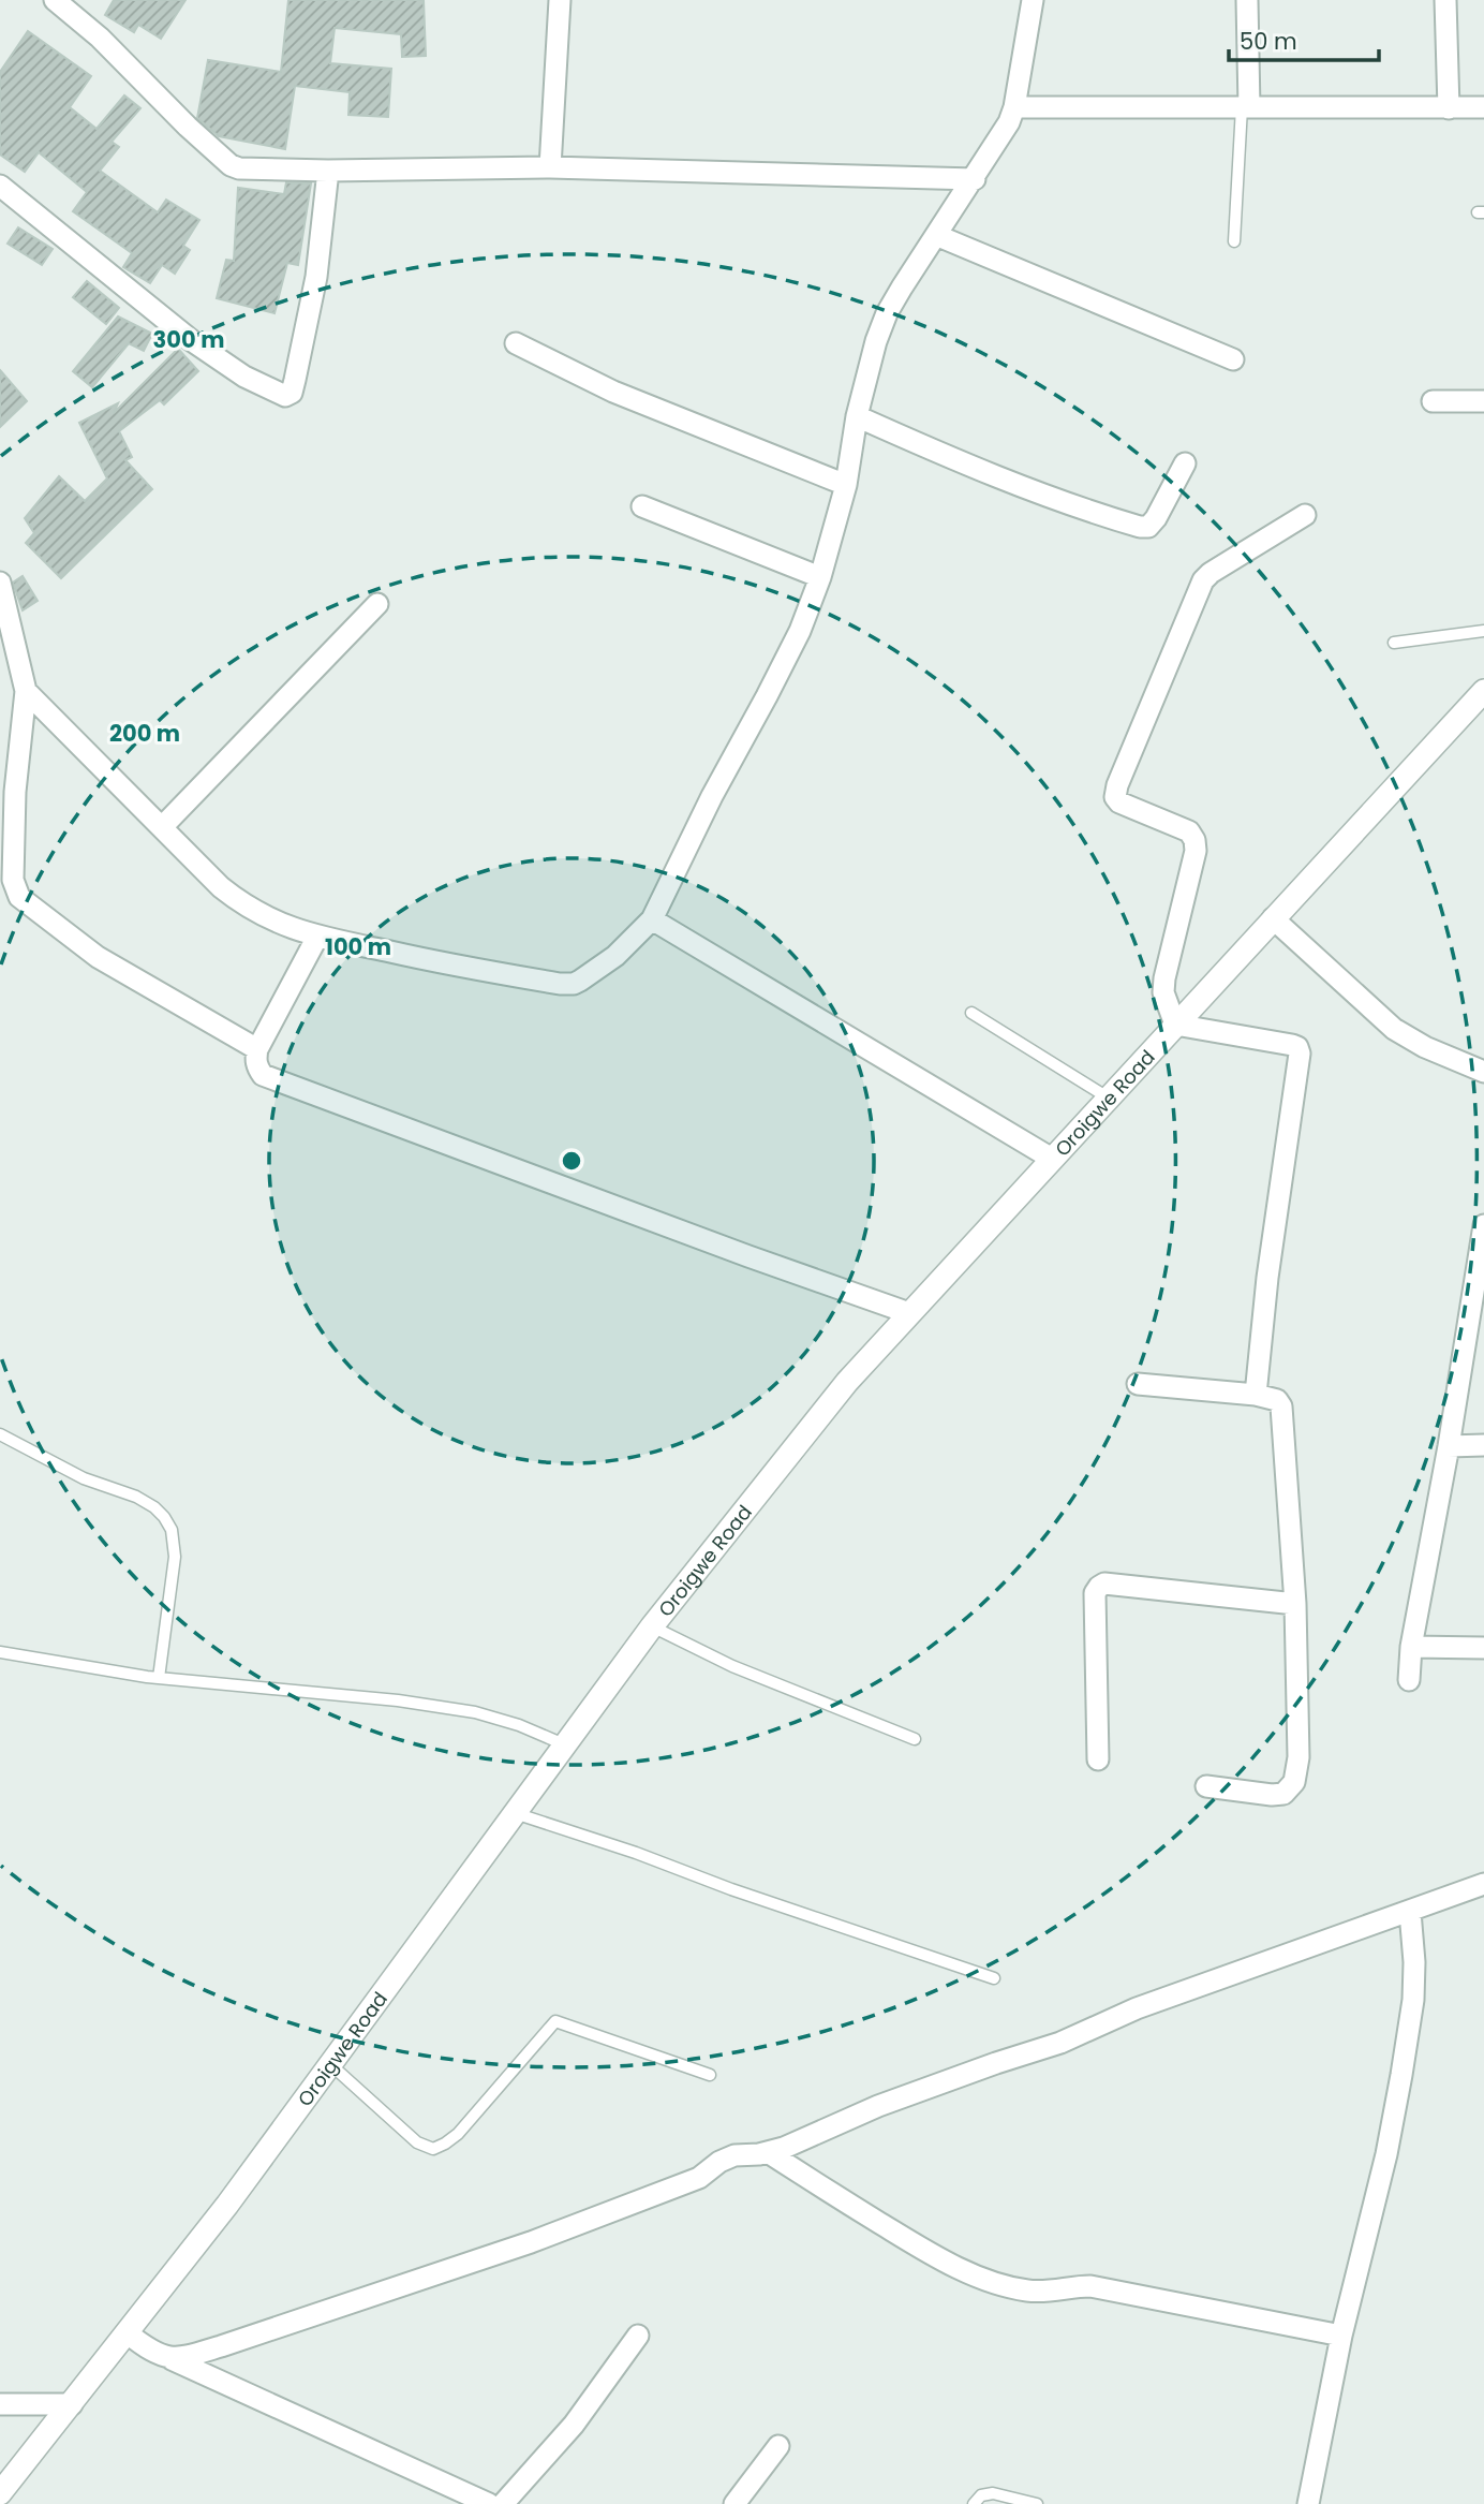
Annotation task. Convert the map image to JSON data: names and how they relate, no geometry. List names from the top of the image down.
{
  "streets": {
    "street": ["Oroigwe Road"]
  },
  "scale_bar": "50 m",
  "rings": ["300 m", "200 m", "100 m"]
}
